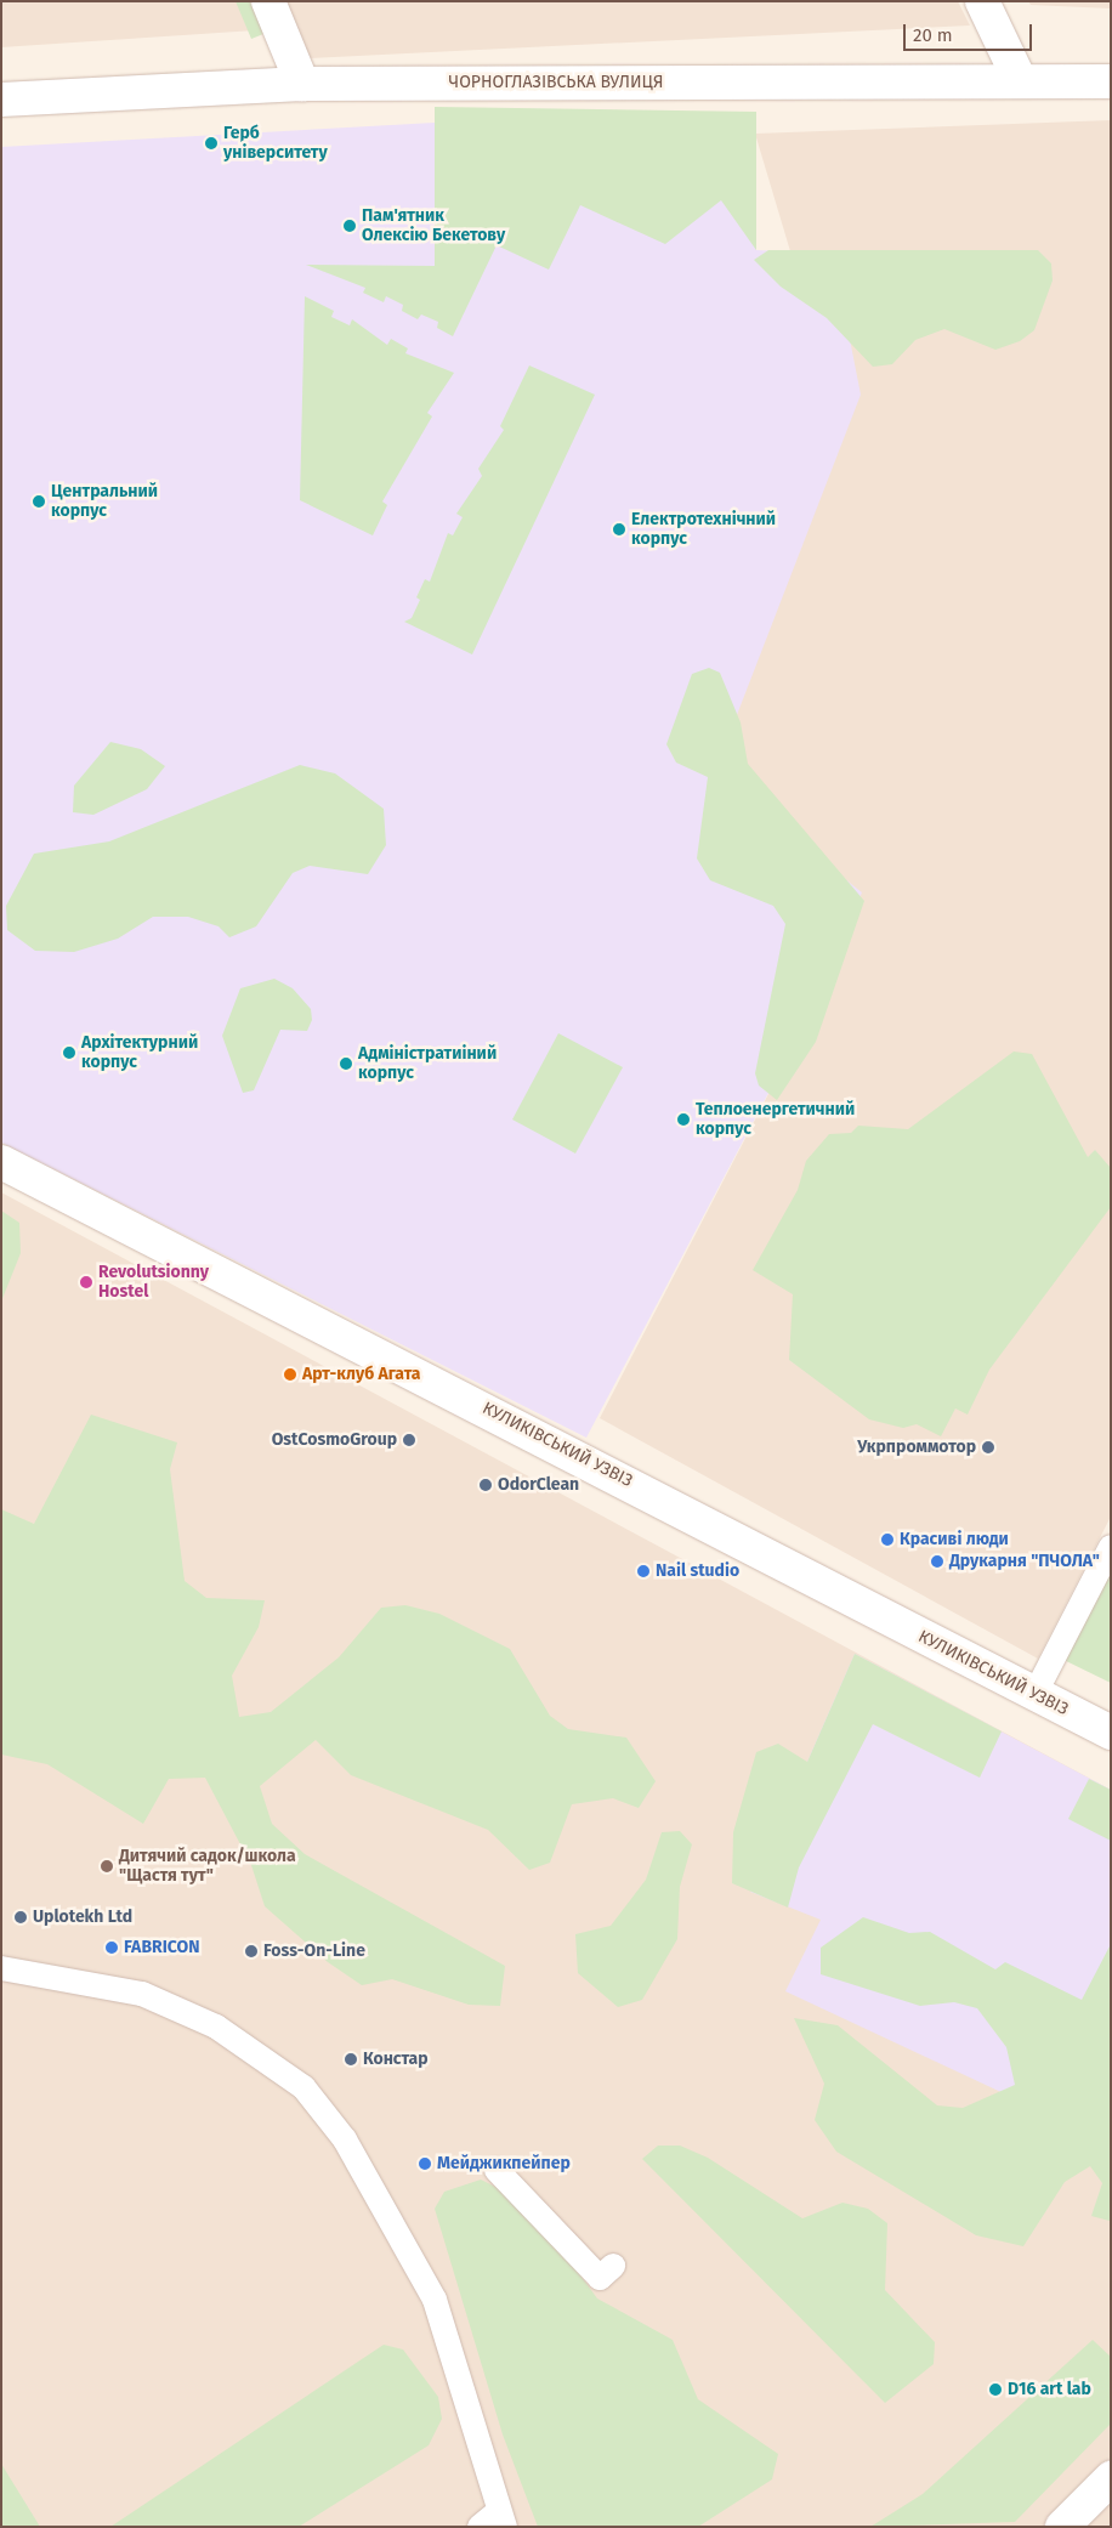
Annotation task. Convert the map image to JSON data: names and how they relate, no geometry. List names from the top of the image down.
{
  "streets": {
    "street": ["ЧОРНОГЛАЗІВСЬКА ВУЛИЦЯ", "КУЛИКІВСЬКИЙ УЗВІЗ"]
  },
  "places": [
    "Герб університету",
    "Пам'ятник Олексію Бекетову",
    "Центральний корпус",
    "Електротехнічний корпус",
    "Архітектурний корпус",
    "Адміністратиіний корпус",
    "Теплоенергетичний корпус",
    "Revolutsionny Hostel",
    "Арт-клуб Агата",
    "OstCosmoGroup",
    "Укрпроммотор",
    "OdorClean",
    "Красиві люди",
    "Друкарня \"ПЧОЛА\"",
    "Nail studio",
    "Дитячий садок/школа \"Щастя тут\"",
    "Uplotekh Ltd",
    "FABRICON",
    "Foss-On-Line",
    "Констар",
    "Мейджикпейпер",
    "D16 art lab"
  ],
  "scale_bar": "20 m"
}
